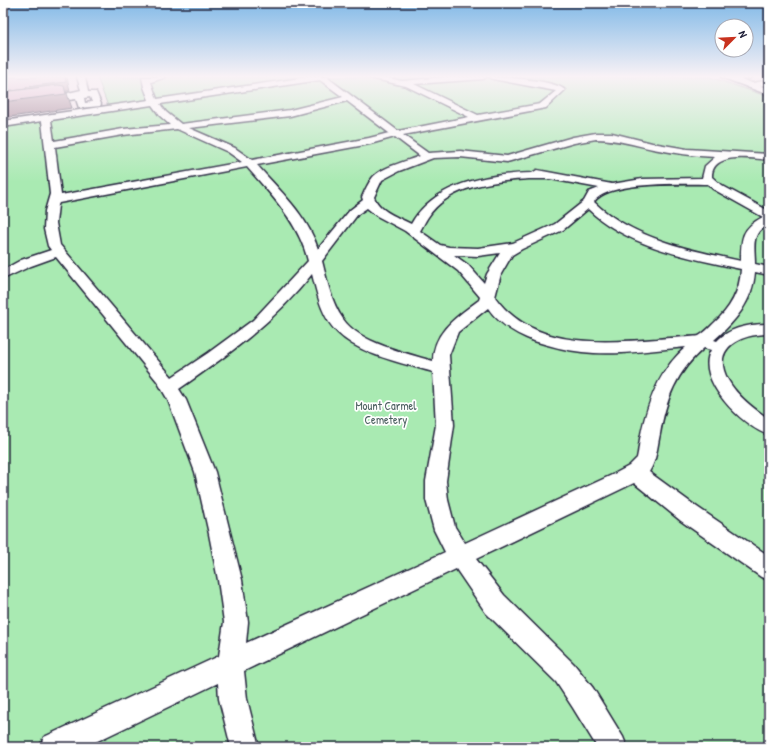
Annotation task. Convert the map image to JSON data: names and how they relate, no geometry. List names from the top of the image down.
{
  "parks": ["Mount Carmel Cemetery"],
  "north": "top right"
}
